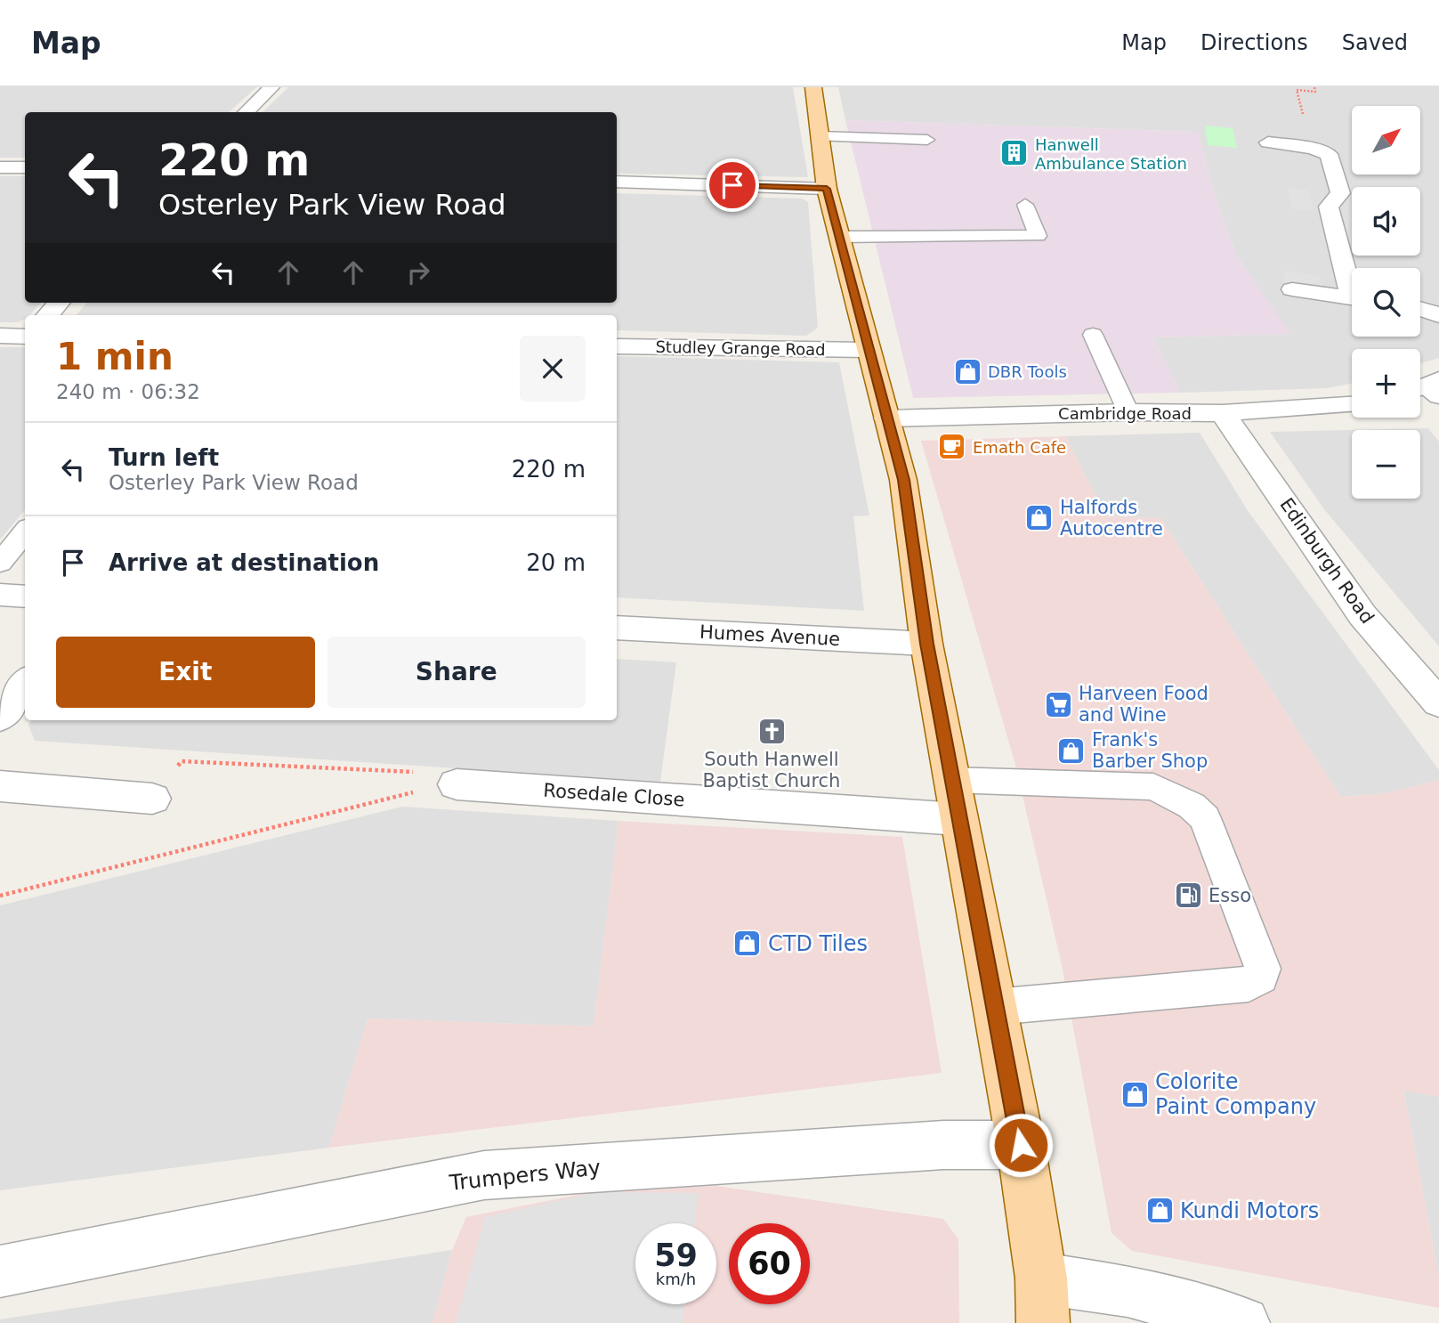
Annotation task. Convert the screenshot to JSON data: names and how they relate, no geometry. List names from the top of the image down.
{
  "streets": {
    "street": [
      "Studley Grange Road",
      "Cambridge Road",
      "Edinburgh Road",
      "Humes Avenue",
      "Rosedale Close",
      "Trumpers Way"
    ]
  },
  "crossings": [
    ["Cambridge Road", "Edinburgh Road"]
  ],
  "places": {
    "building": ["Hanwell Ambulance Station"],
    "shop": [
      "DBR Tools",
      "Halfords Autocentre",
      "Frank's Barber Shop",
      "CTD Tiles",
      "Colorite Paint Company",
      "Kundi Motors"
    ],
    "cafe": ["Emath Cafe"],
    "supermarket": ["Harveen Food and Wine"],
    "church": ["South Hanwell Baptist Church"],
    "fuel station": ["Esso"]
  },
  "north": "top right",
  "page": {
    "header": "Map",
    "nav": ["Map", "Directions", "Saved"],
    "map_buttons": ["+", "−"],
    "turn": ["220 m", "Osterley Park View Road"],
    "heading": ["1 min", "240 m · 06:32"],
    "list": [
      {
        "name": "Turn left",
        "note": "Osterley Park View Road",
        "value": "220 m"
      },
      {
        "name": "Arrive at destination",
        "value": "20 m"
      }
    ],
    "buttons": ["Exit", "Share"],
    "speed": "59 km/h",
    "limit": "60"
  }
}
